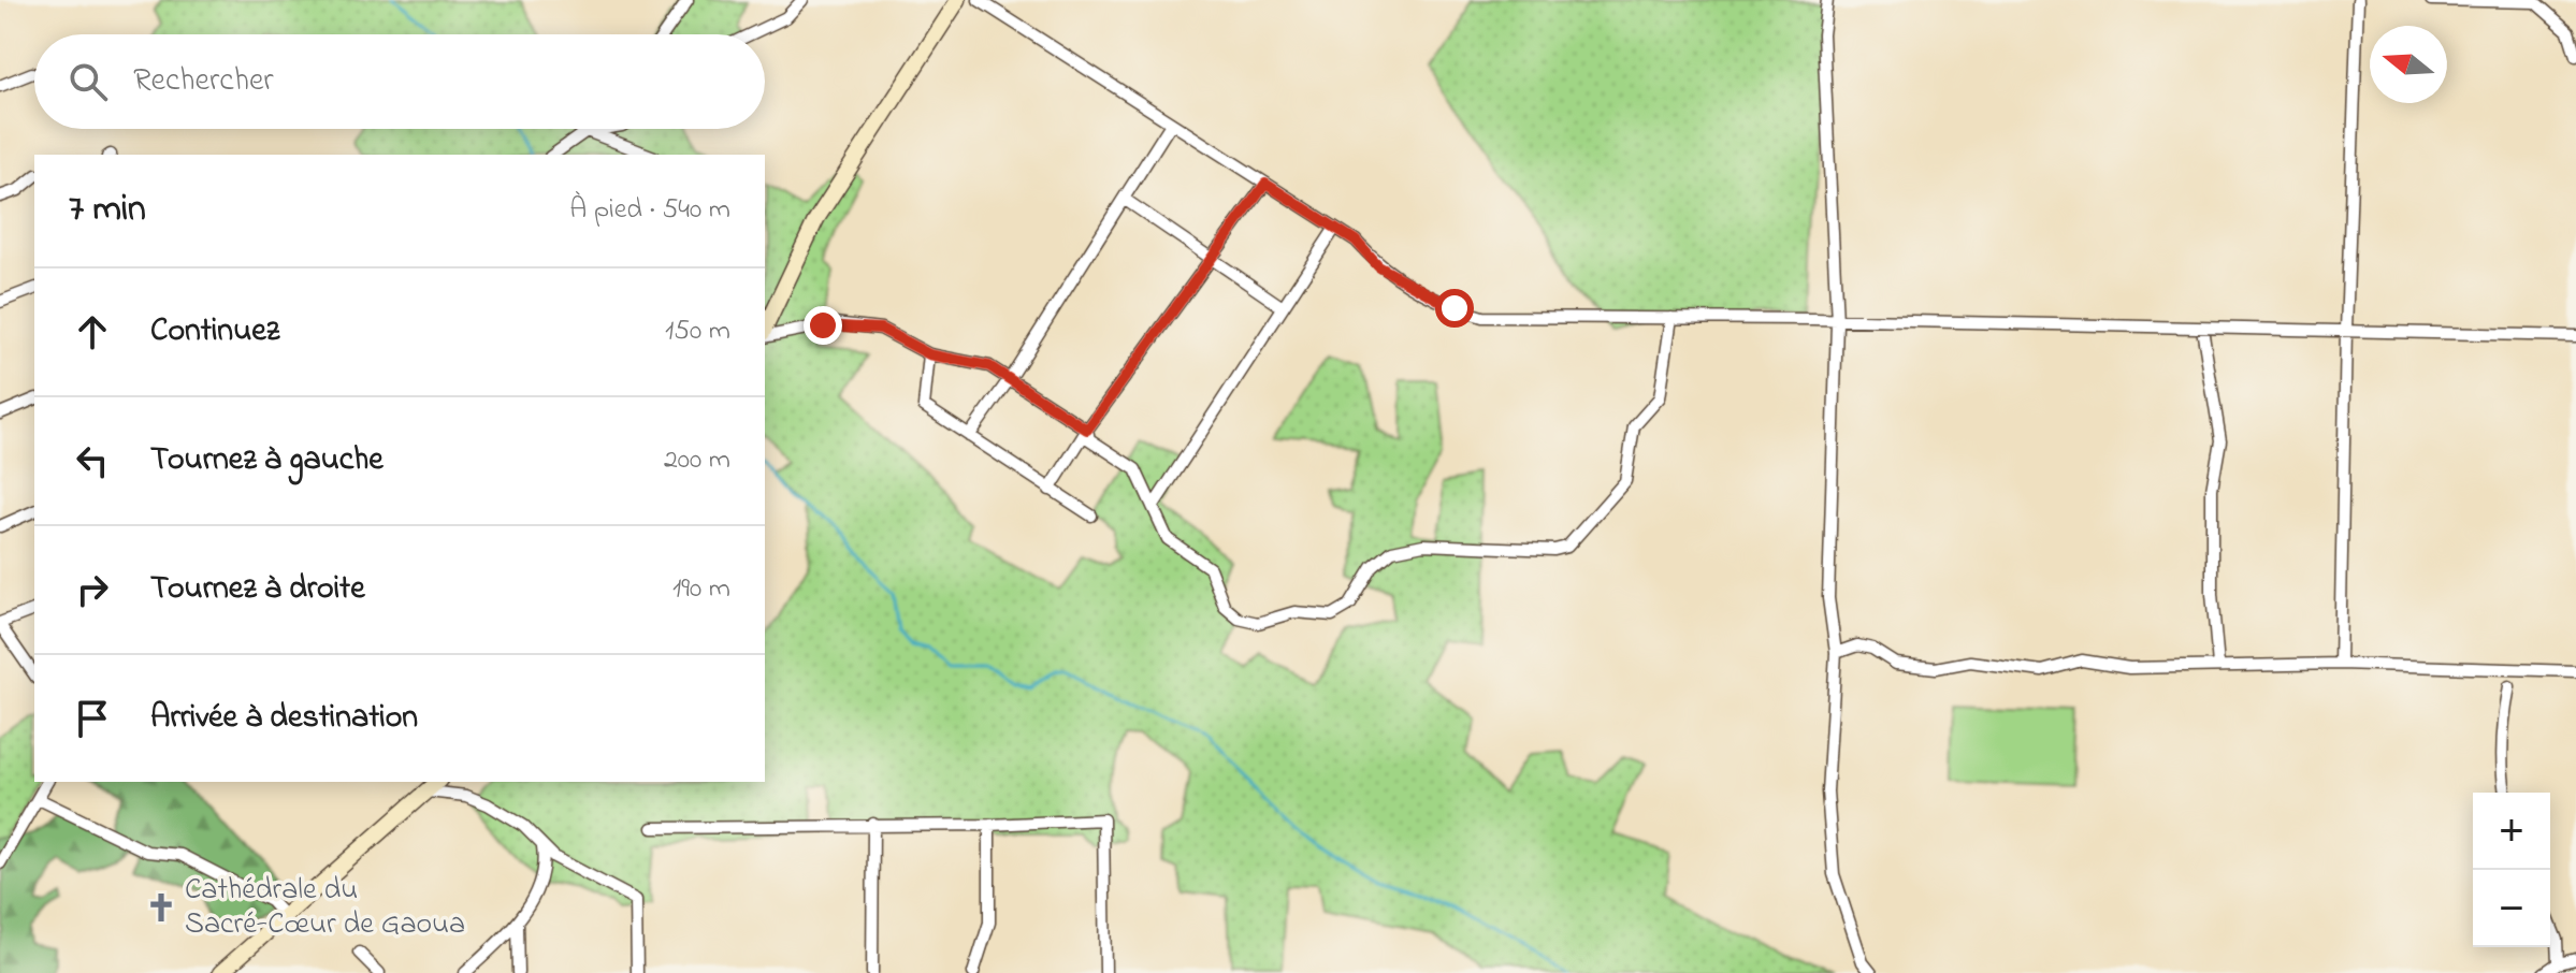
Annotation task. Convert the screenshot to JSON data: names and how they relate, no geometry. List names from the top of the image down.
{
  "places": {
    "church": ["Cathédrale du Sacré-Cœur de Gaoua"]
  },
  "north": "left",
  "page": {
    "search": "Rechercher",
    "heading": ["7 min", "À pied · 540 m"],
    "list": [
      ["Continuez", "150 m"],
      ["Tournez à gauche", "200 m"],
      ["Tournez à droite", "190 m"],
      "Arrivée à destination"
    ],
    "map_buttons": ["+", "−"]
  }
}
